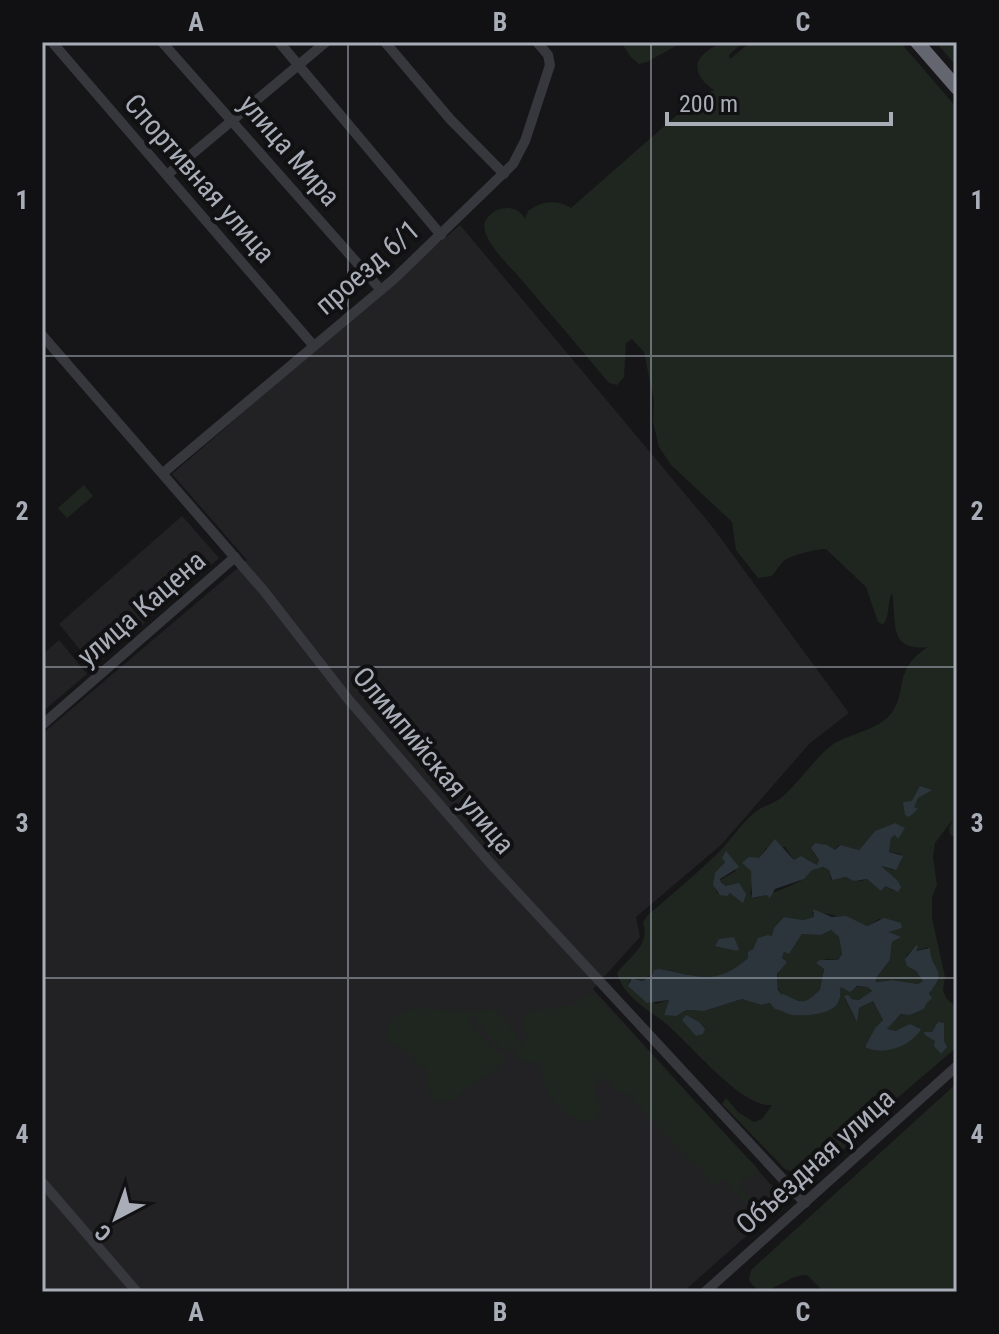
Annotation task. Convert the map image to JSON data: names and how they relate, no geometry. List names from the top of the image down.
{
  "streets": {
    "street": [
      "улица Мира",
      "Спортивная улица",
      "проезд 6/1",
      "улица Кацена",
      "Олимпийская улица",
      "Объездная улица"
    ]
  },
  "crossings": [
    ["улица Мира", "проезд 6/1"],
    ["Спортивная улица", "проезд 6/1"],
    ["проезд 6/1", "Олимпийская улица"],
    ["улица Кацена", "Олимпийская улица"],
    ["Олимпийская улица", "Объездная улица"]
  ],
  "scale_bar": "200 m",
  "north": "bottom left",
  "grid": {
    "columns": ["A", "B", "C"],
    "rows": [
      "1",
      "2",
      "3",
      "4"
    ]
  }
}
